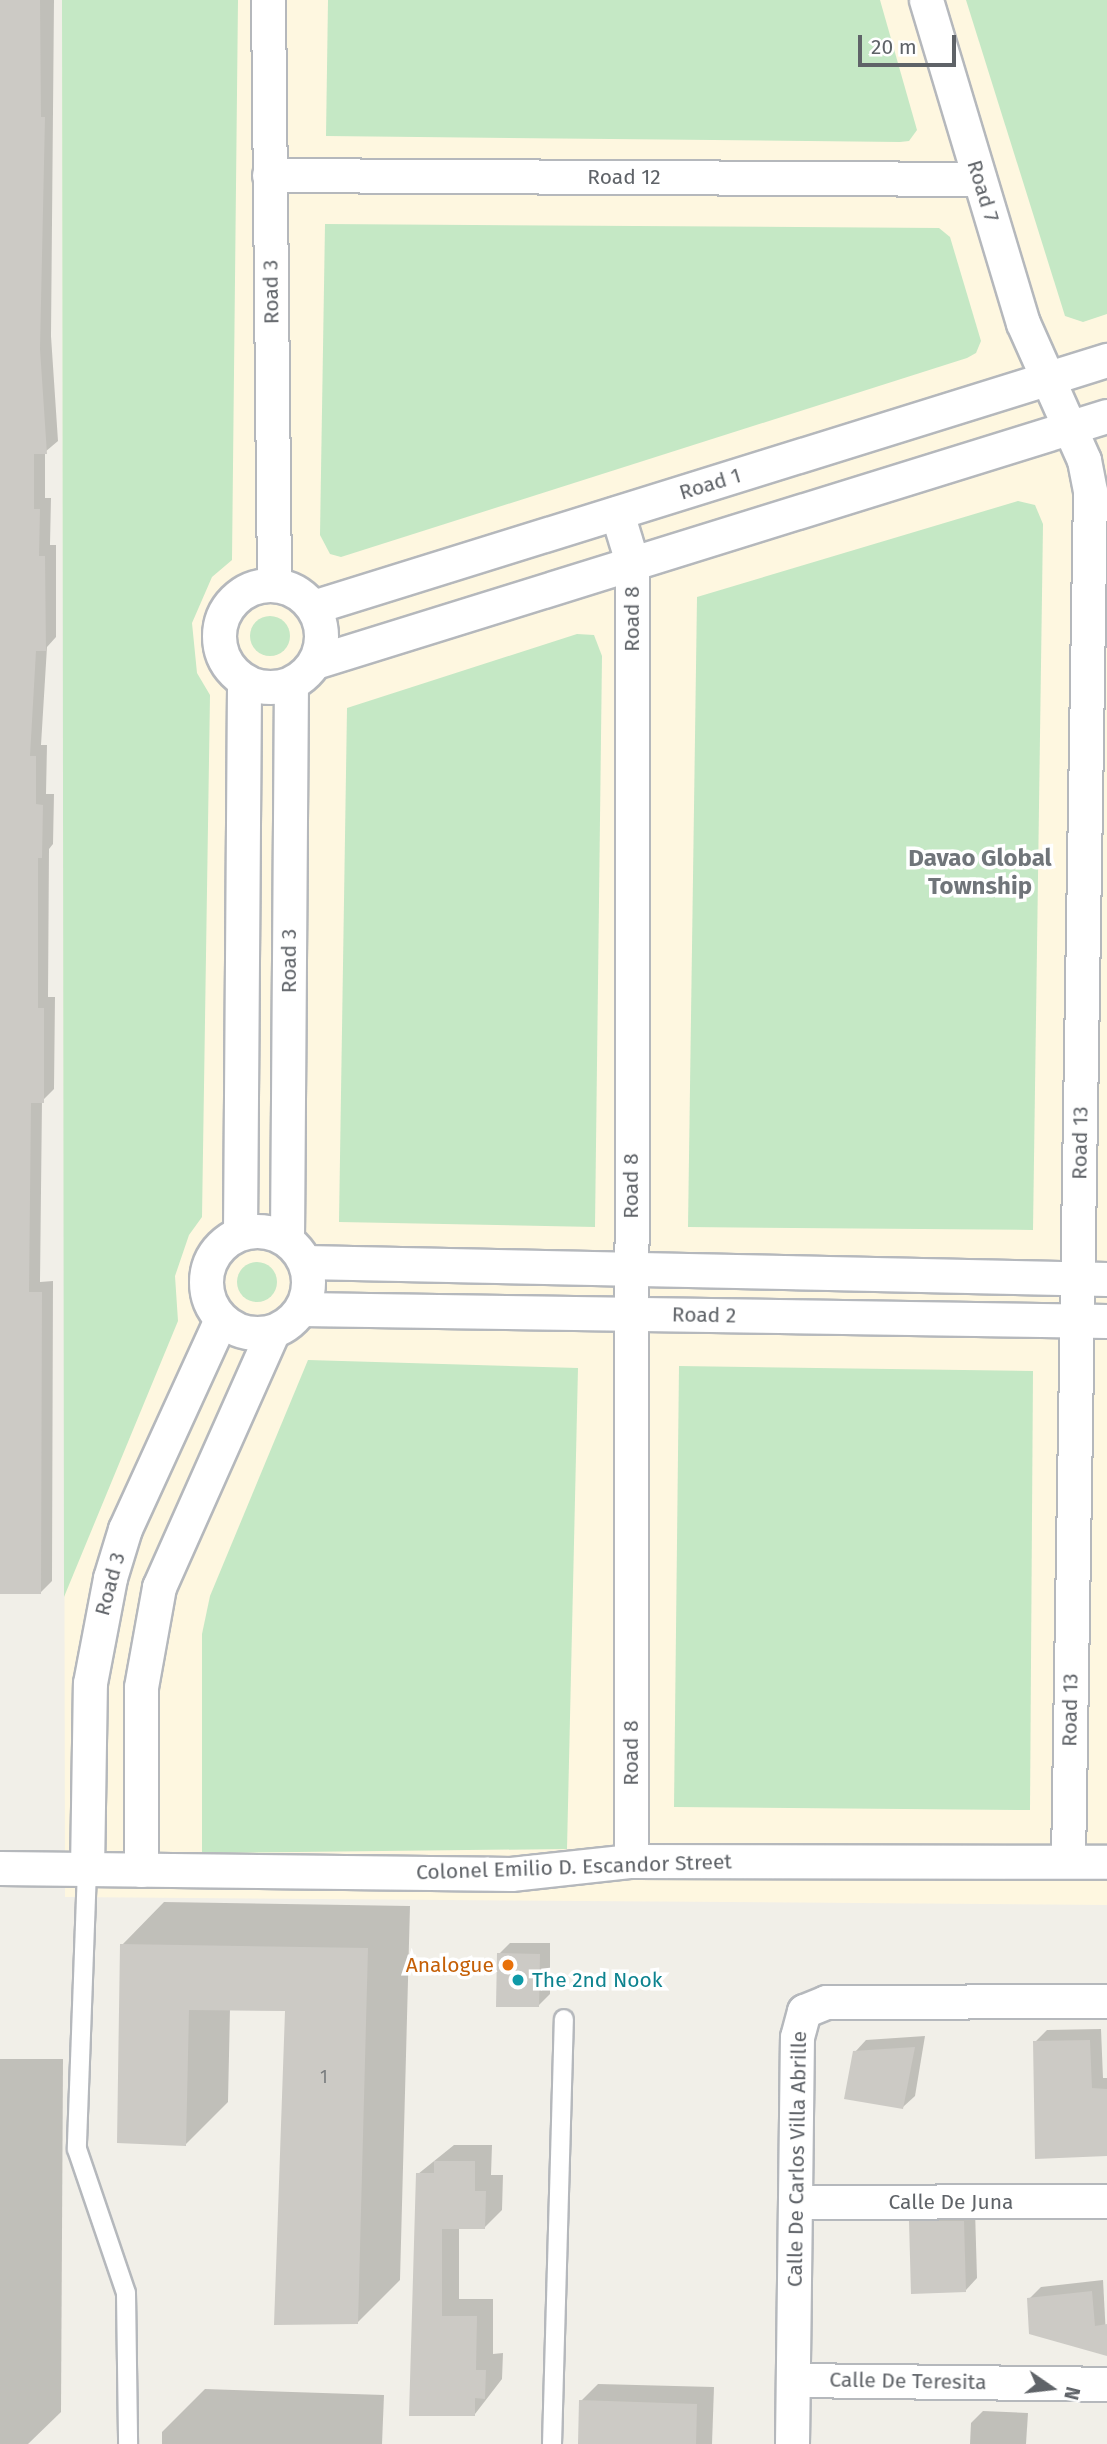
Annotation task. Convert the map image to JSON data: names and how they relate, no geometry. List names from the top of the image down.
{
  "streets": {
    "street": [
      "Road 12",
      "Road 7",
      "Road 3",
      "Road 1",
      "Road 8",
      "Road 13",
      "Road 2",
      "Colonel Emilio D. Escandor Street",
      "Calle De Carlos Villa Abrille",
      "Calle De Juna",
      "Calle De Teresita"
    ]
  },
  "crossings": [
    ["Road 12", "Road 7"],
    ["Road 12", "Road 3"],
    ["Road 7", "Road 1"],
    ["Road 7", "Road 13"],
    ["Road 3", "Road 1"],
    ["Road 3", "Road 2"],
    ["Road 3", "Colonel Emilio D. Escandor Street"],
    ["Road 1", "Road 8"],
    ["Road 8", "Road 2"],
    ["Road 8", "Colonel Emilio D. Escandor Street"],
    ["Road 13", "Road 2"],
    ["Road 13", "Colonel Emilio D. Escandor Street"],
    ["Calle De Carlos Villa Abrille", "Calle De Juna"],
    ["Calle De Carlos Villa Abrille", "Calle De Teresita"]
  ],
  "districts": ["Davao Global Township"],
  "places": ["Analogue", "The 2nd Nook"],
  "house_numbers": ["1"],
  "scale_bar": "20 m",
  "north": "right"
}
